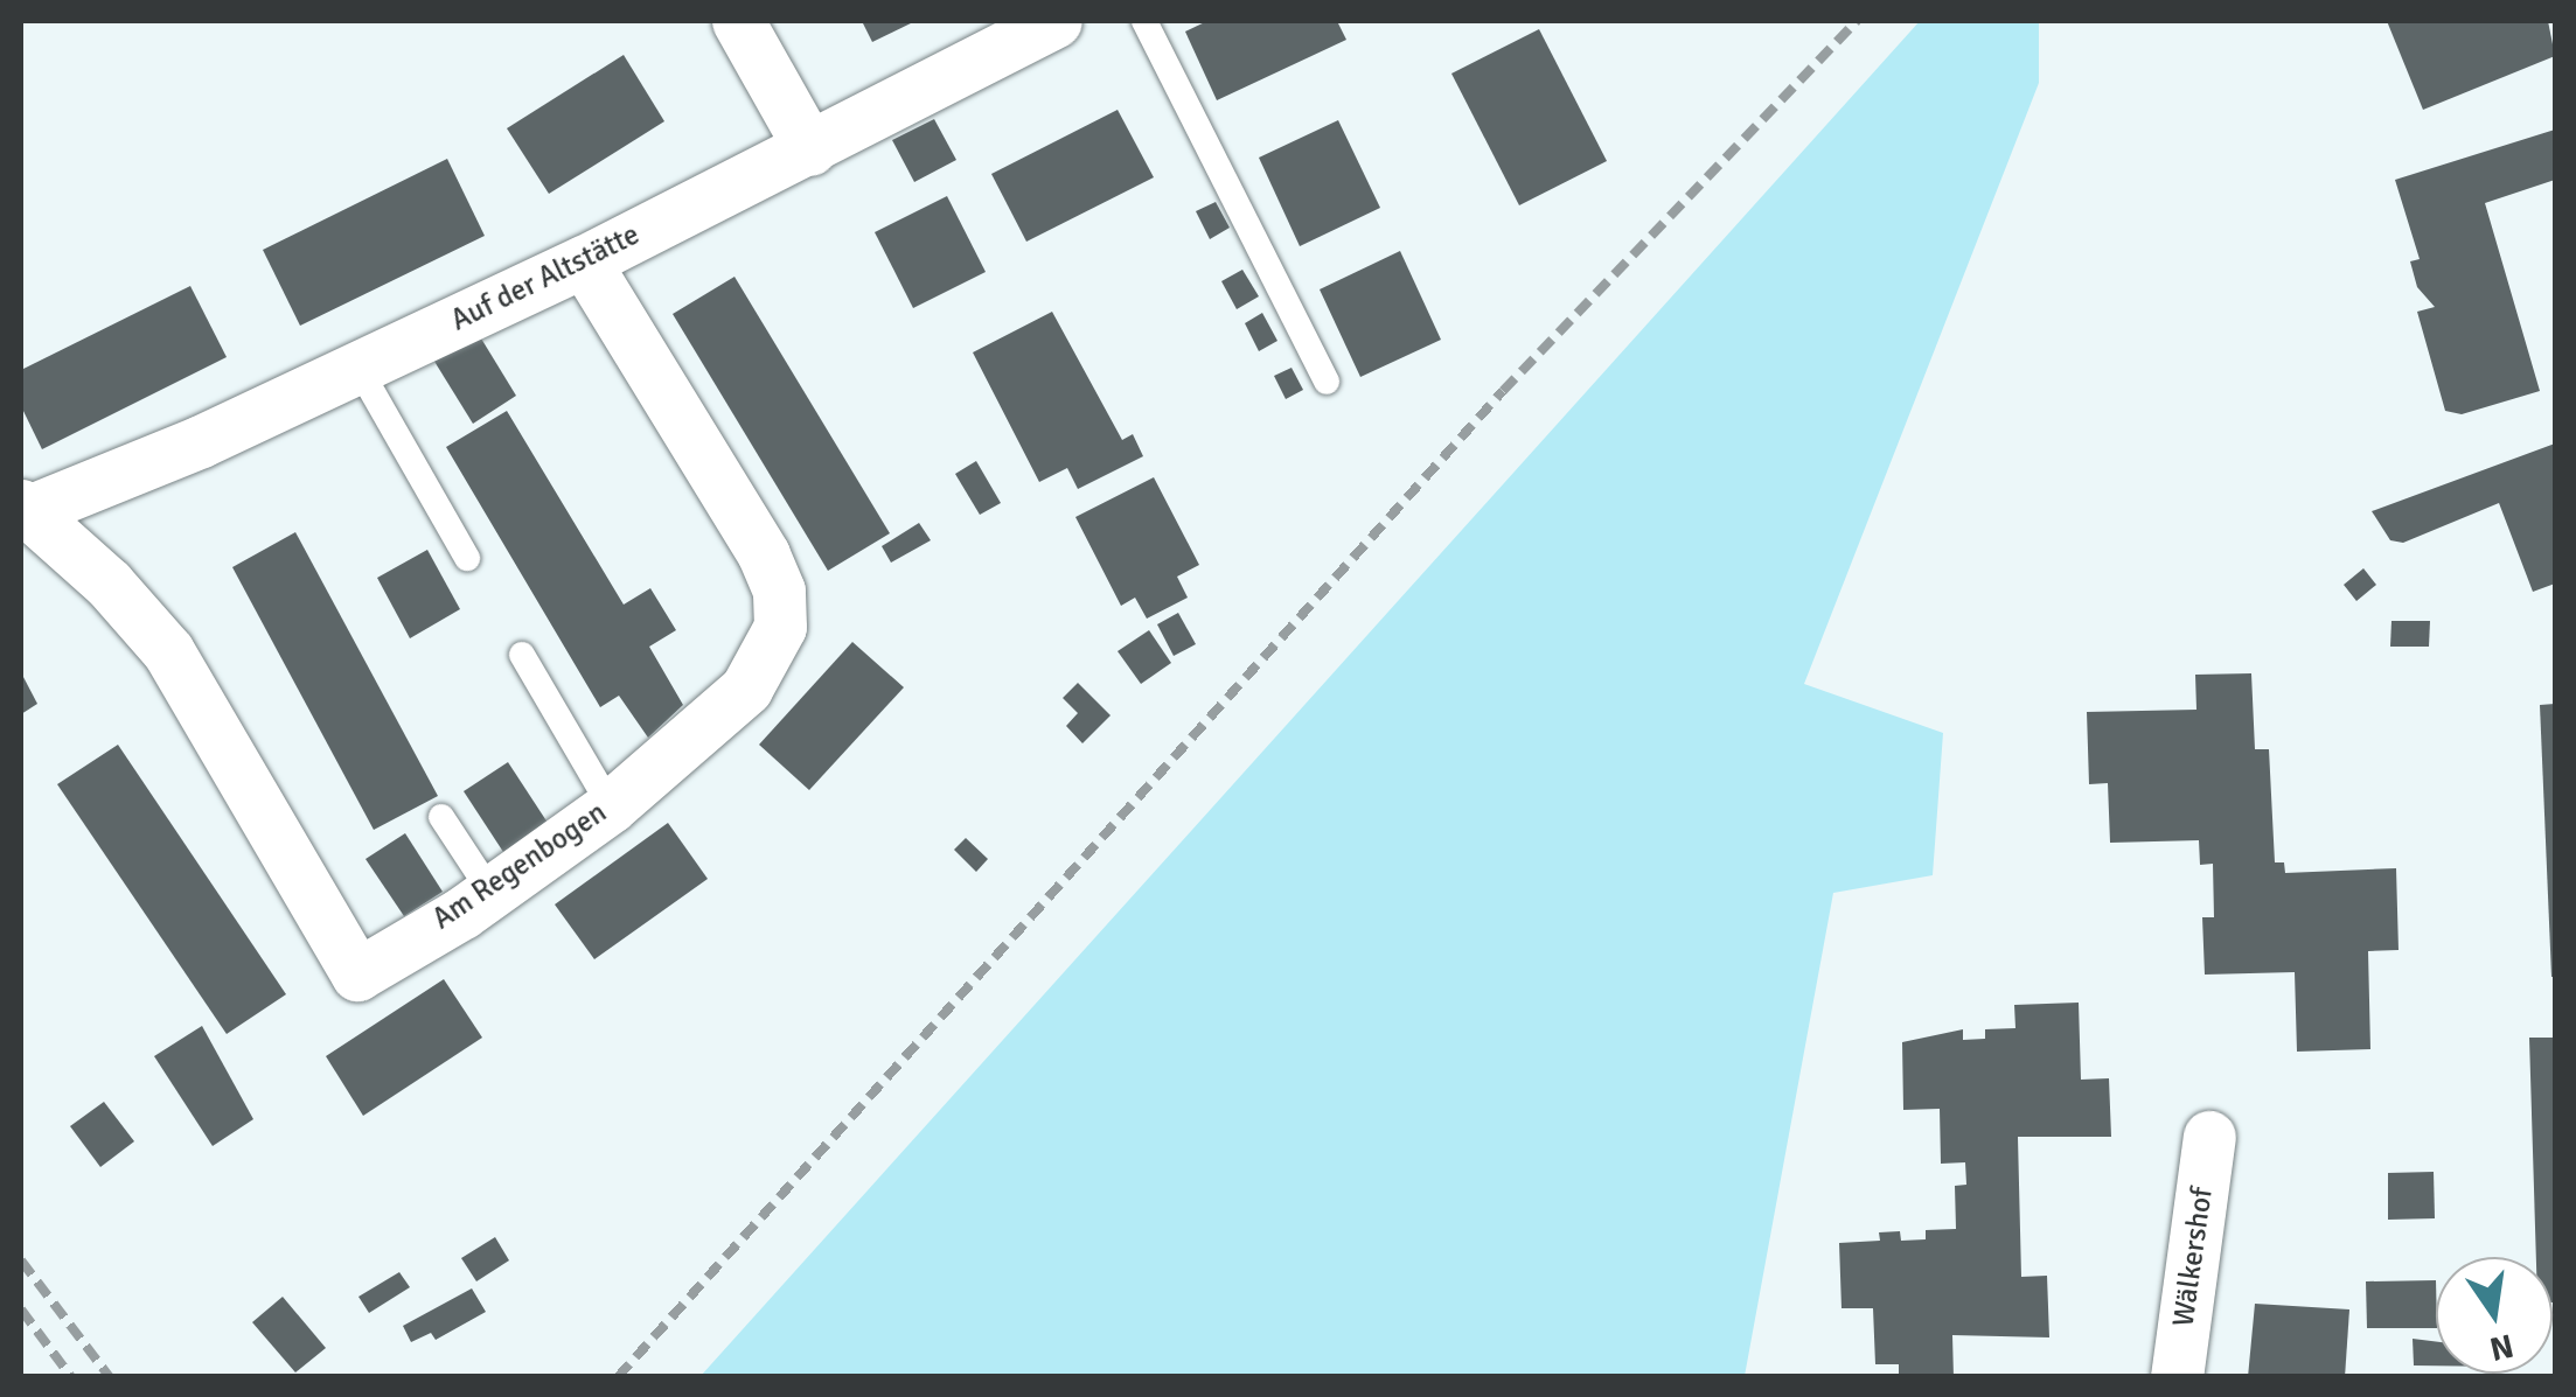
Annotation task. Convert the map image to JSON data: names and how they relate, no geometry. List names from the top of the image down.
{
  "streets": {
    "street": ["Auf der Altstätte", "Am Regenbogen", "Wälkershof"]
  },
  "crossings": [
    ["Auf der Altstätte", "Am Regenbogen"]
  ],
  "north": "bottom"
}
